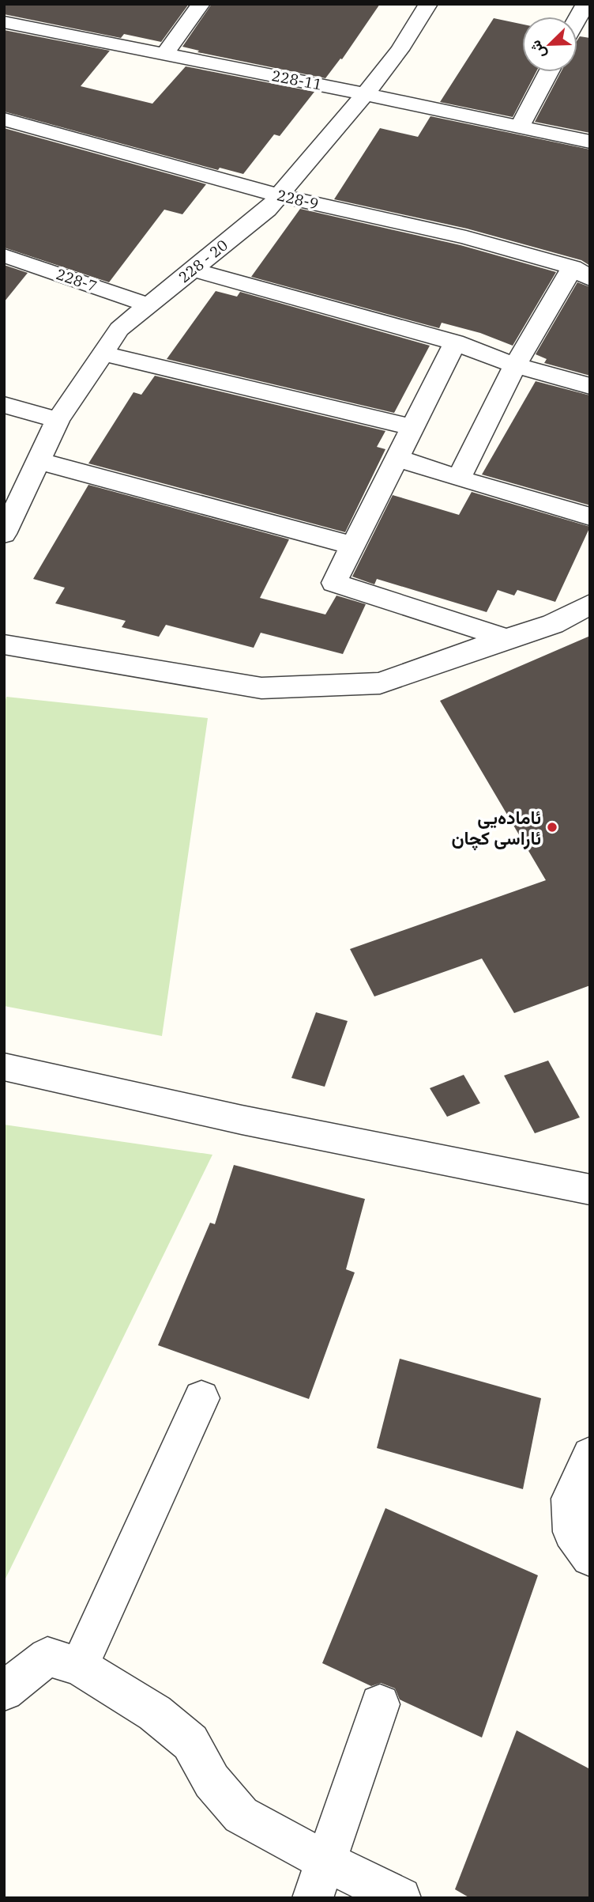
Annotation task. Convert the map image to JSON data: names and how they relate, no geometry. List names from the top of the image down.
{
  "streets": {
    "street": [
      "228-11",
      "228-9",
      "228 - 20",
      "228-7"
    ]
  },
  "crossings": [
    ["228-11", "228 - 20"],
    ["228-9", "228 - 20"],
    ["228 - 20", "228-7"]
  ],
  "places": ["ئامادەیی ئاراسی کچان"],
  "north": "bottom left"
}
